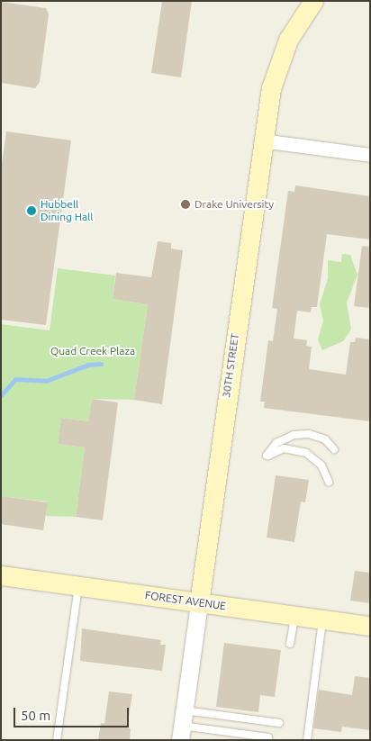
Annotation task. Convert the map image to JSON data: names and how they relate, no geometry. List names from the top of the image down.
{
  "streets": {
    "main road": ["30TH STREET", "FOREST AVENUE"]
  },
  "crossings": [
    ["30TH STREET", "FOREST AVENUE"]
  ],
  "parks": ["Quad Creek Plaza"],
  "places": ["Drake University", "Hubbell Dining Hall"],
  "scale_bar": "50 m"
}
